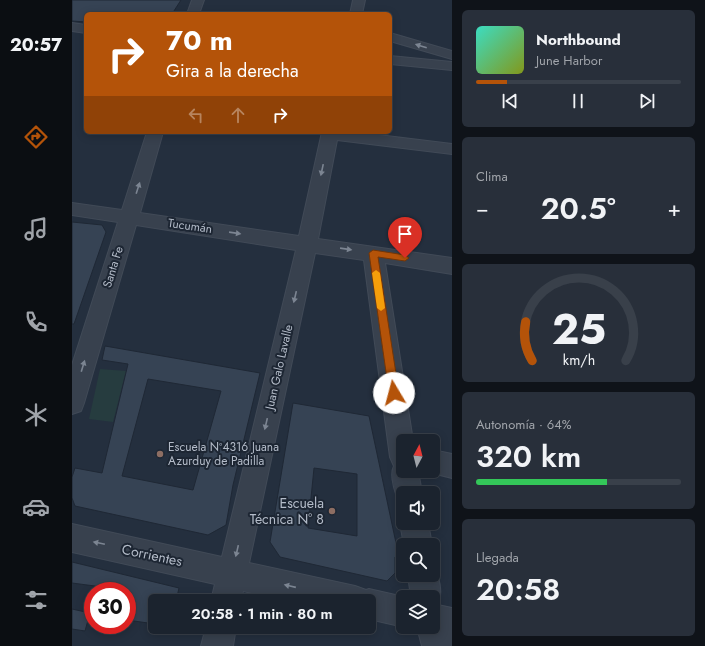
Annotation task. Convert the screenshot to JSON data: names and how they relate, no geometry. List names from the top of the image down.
{
  "streets": {
    "street": [
      "Tucumán",
      "Santa Fe",
      "Juan Galo Lavalle",
      "Corrientes"
    ]
  },
  "crossings": [
    ["Tucumán", "Santa Fe"],
    ["Tucumán", "Juan Galo Lavalle"],
    ["Juan Galo Lavalle", "Corrientes"]
  ],
  "one_way": ["Tucumán", "Santa Fe", "Corrientes"],
  "places": ["Escuela Nº4316 Juana Azurduy de Padilla", "Escuela Técnica N° 8"],
  "north": "top",
  "page": {
    "tabs": "20:57",
    "turn": ["70 m", "Gira a la derecha"],
    "song": ["Northbound", "June Harbor"],
    "tile": [
      "Clima",
      ["Autonomía · 64%", "320 km"],
      ["Llegada", "20:58"]
    ],
    "heat": ["−", "20.5°", "+"],
    "limit": "30",
    "trip": "20:58 · 1 min · 80 m",
    "gauge": ["25", "km/h"]
  }
}
